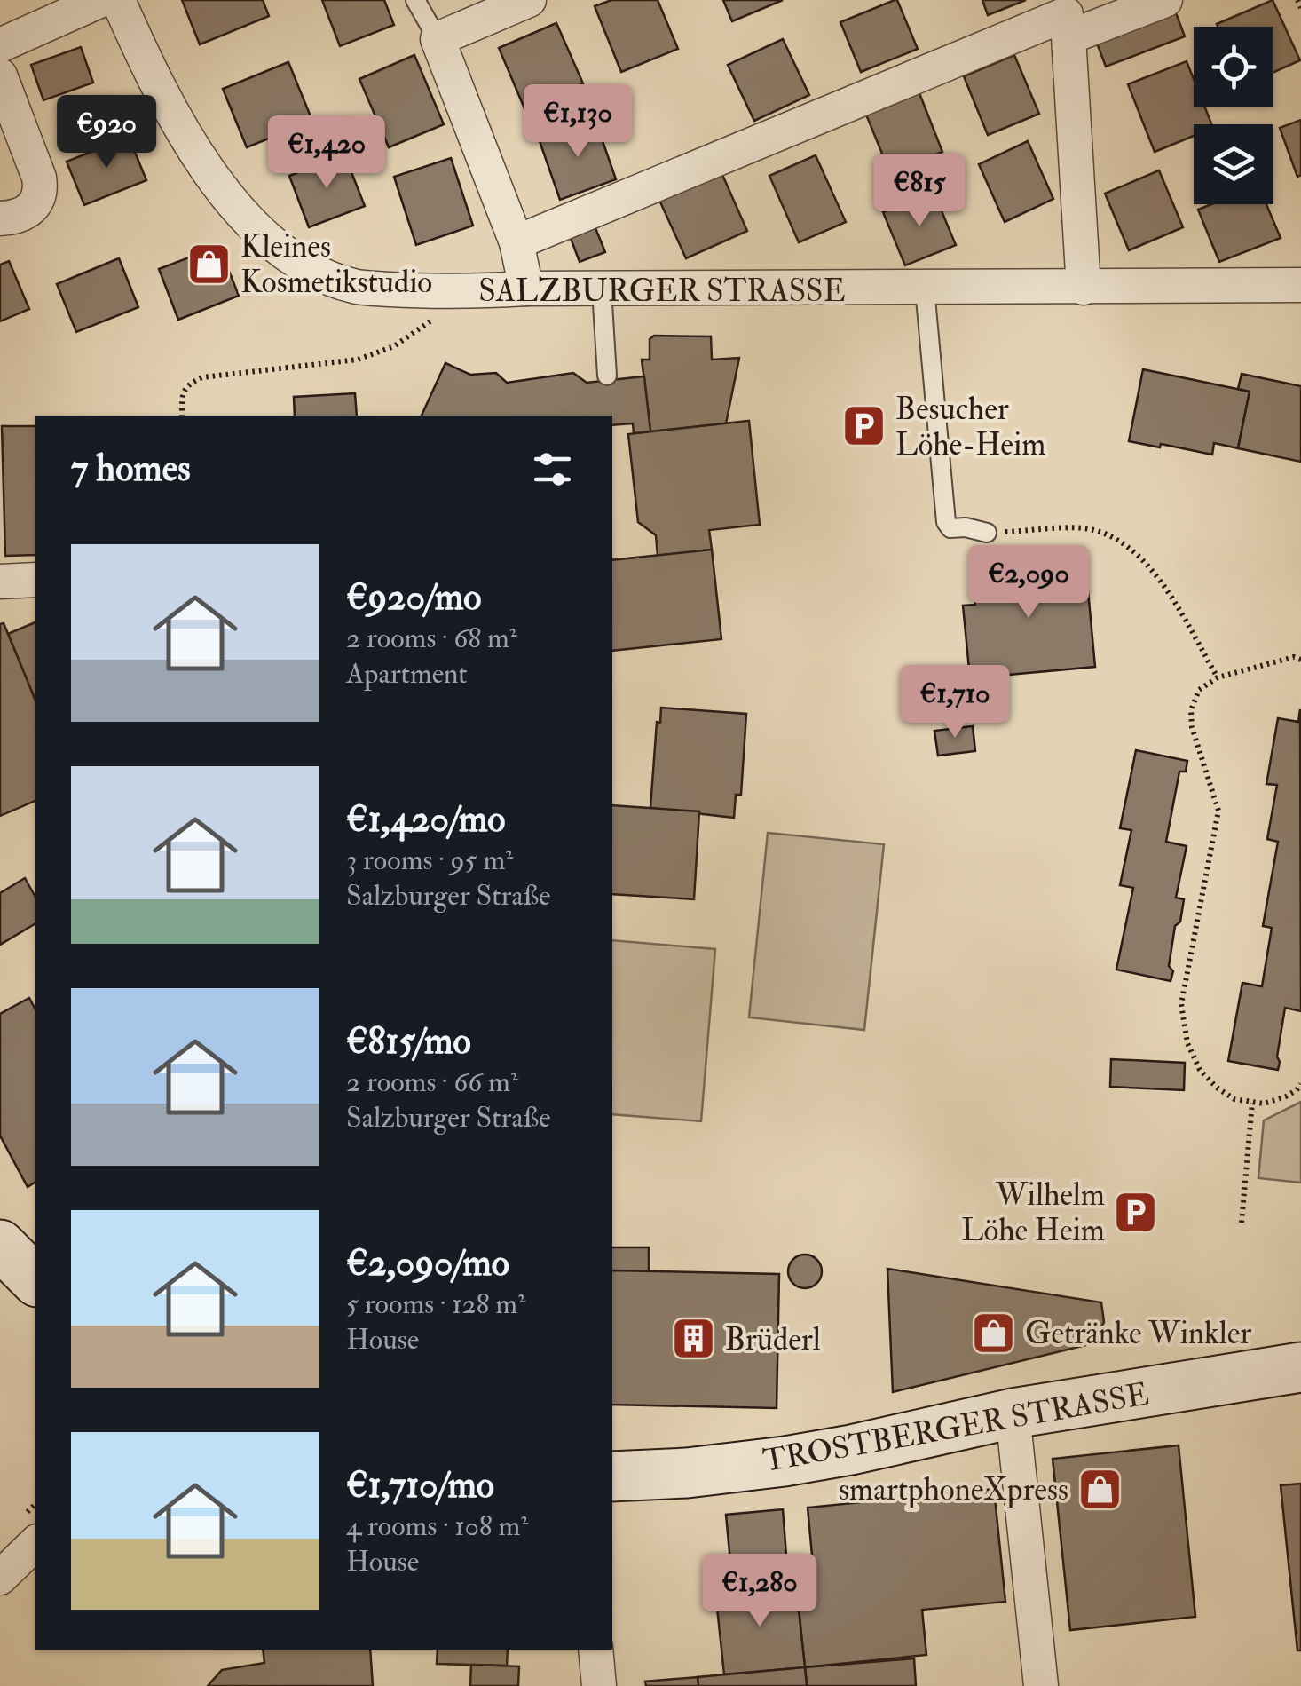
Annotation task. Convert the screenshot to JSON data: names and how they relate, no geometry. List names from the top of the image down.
{
  "streets": {
    "street": ["SALZBURGER STRASSE", "TROSTBERGER STRASSE"]
  },
  "places": {
    "shop": ["Kleines Kosmetikstudio", "Getränke Winkler", "smartphoneXpress"],
    "parking": ["Besucher Löhe-Heim", "Wilhelm Löhe Heim"],
    "building": ["Brüderl"]
  },
  "page": {
    "price": [
      "€1,130",
      "€920",
      "€1,420",
      "€815",
      "€2,090",
      "€1,710",
      "€1,280"
    ],
    "heading": "7 homes",
    "list": [
      {
        "name": "€920/mo",
        "note": "2 rooms · 68 m² · Apartment"
      },
      {
        "name": "€1,420/mo",
        "note": "3 rooms · 95 m² · Salzburger Straße"
      },
      {
        "name": "€815/mo",
        "note": "2 rooms · 66 m² · Salzburger Straße"
      },
      {
        "name": "€2,090/mo",
        "note": "5 rooms · 128 m² · House"
      },
      {
        "name": "€1,710/mo",
        "note": "4 rooms · 108 m² · House"
      }
    ]
  }
}
